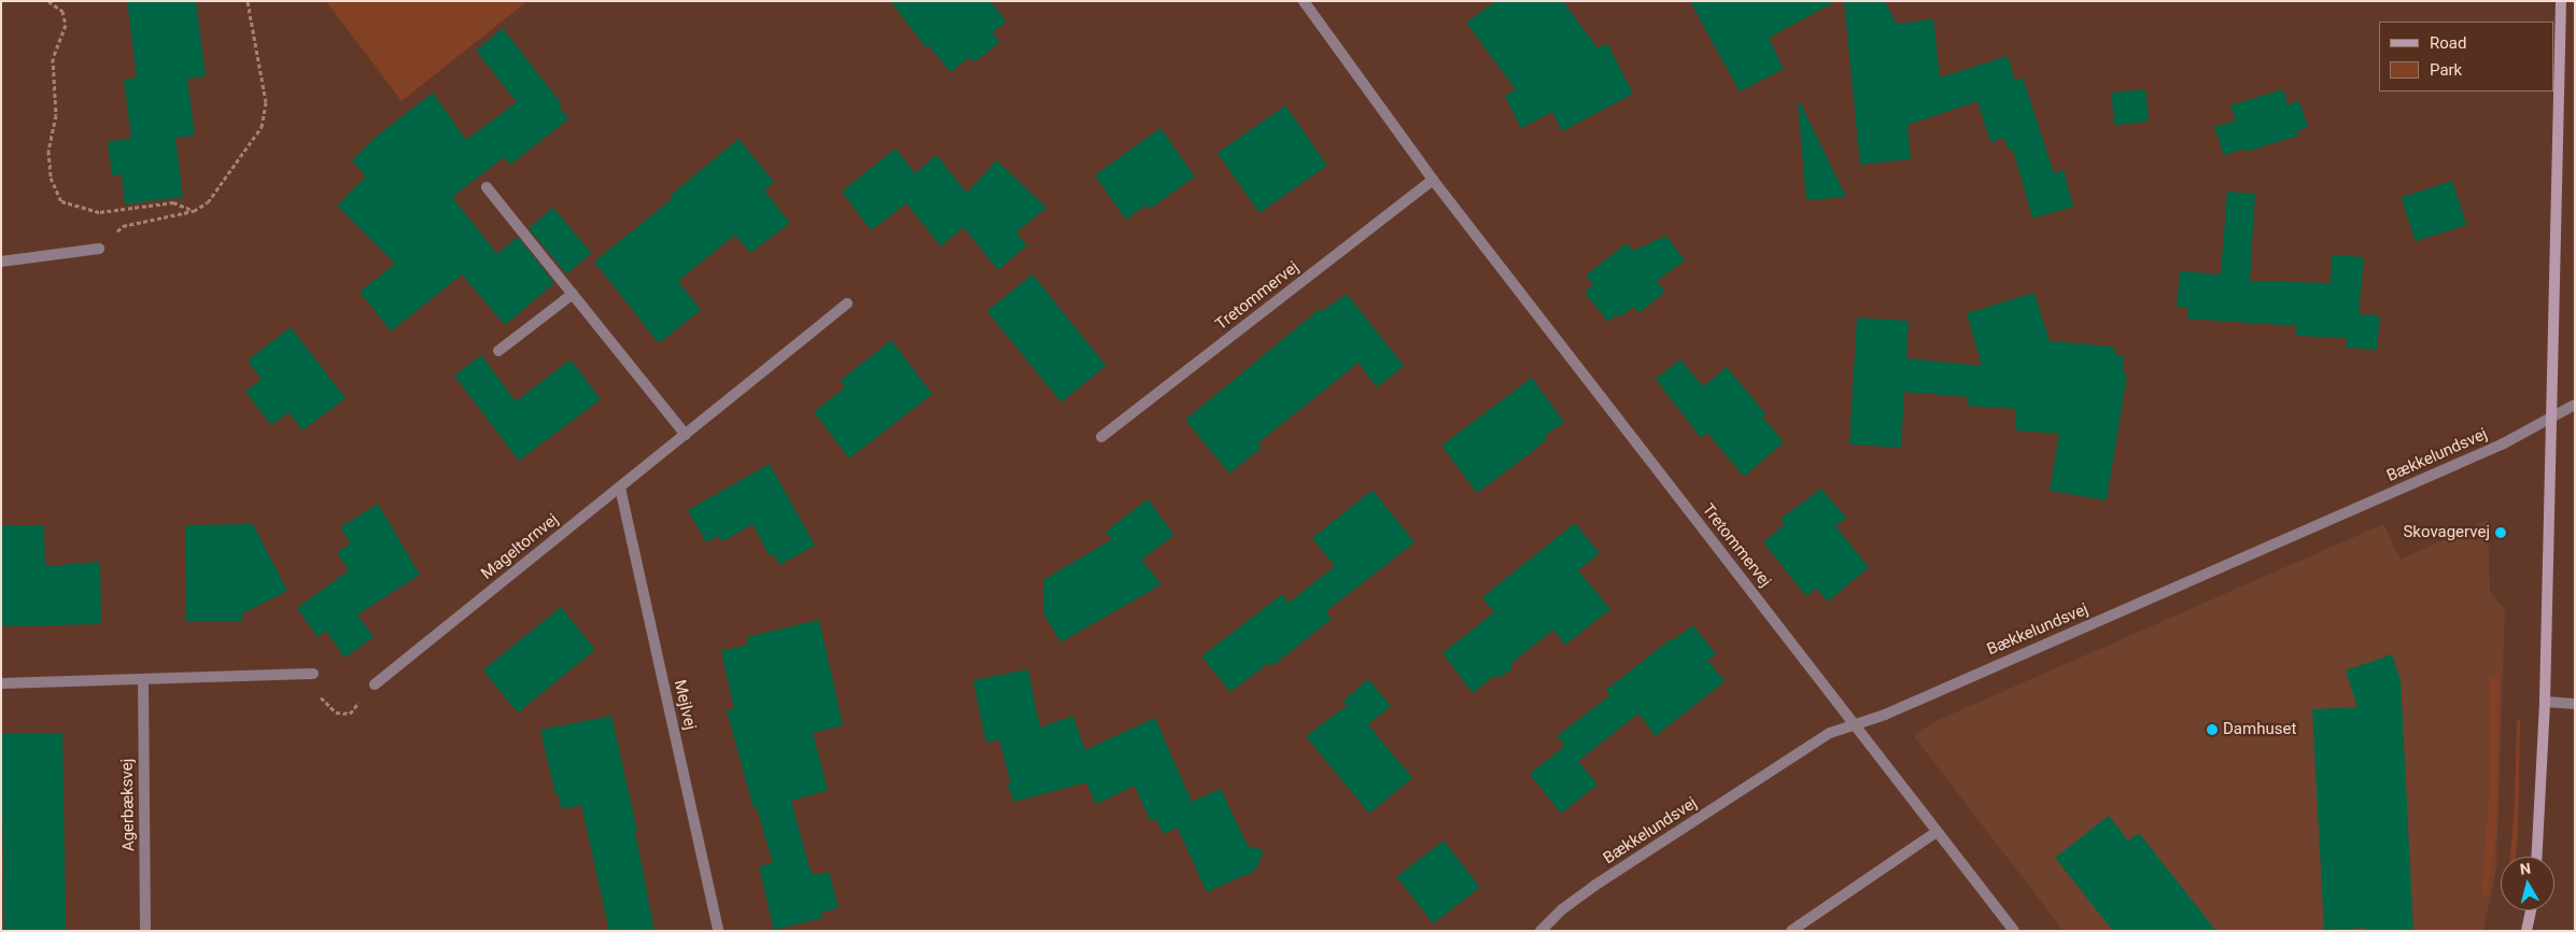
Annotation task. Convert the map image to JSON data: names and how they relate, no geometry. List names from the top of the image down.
{
  "streets": {
    "street": [
      "Tretommervej",
      "Bækkelundsvej",
      "Mageltornvej",
      "Mejlvej",
      "Agerbæksvej"
    ]
  },
  "crossings": [
    ["Tretommervej", "Bækkelundsvej"],
    ["Mageltornvej", "Mejlvej"]
  ],
  "places": ["Skovagervej", "Damhuset"],
  "legend": ["Road", "Park"],
  "north": "top"
}
